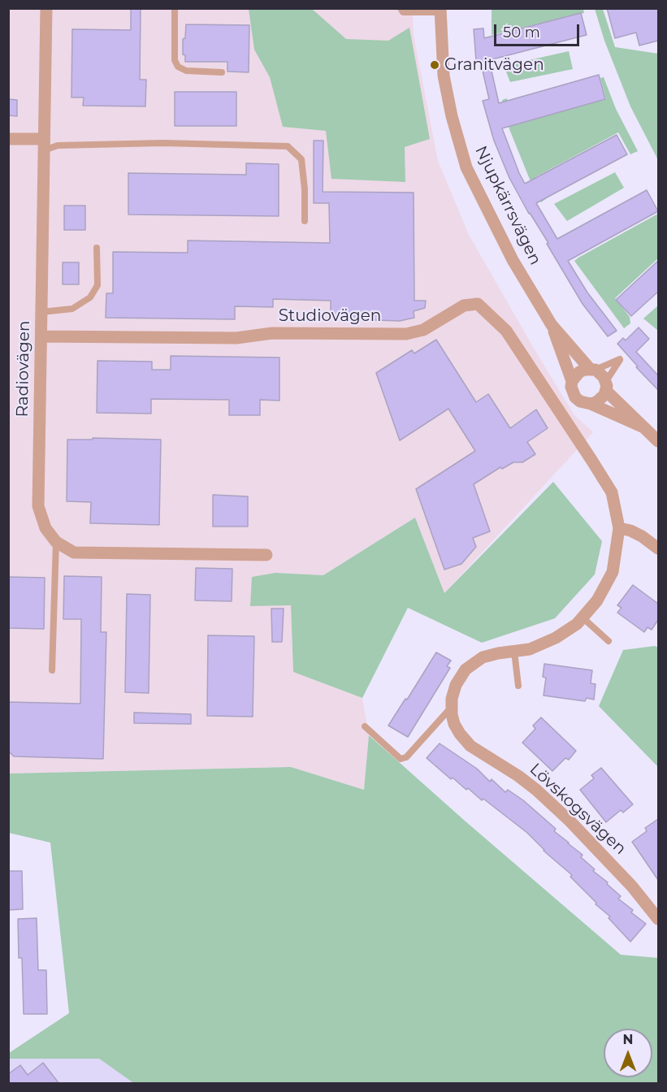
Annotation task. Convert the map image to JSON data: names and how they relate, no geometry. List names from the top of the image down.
{
  "streets": {
    "street": [
      "Njupkärrsvägen",
      "Studiovägen",
      "Radiovägen",
      "Lövskogsvägen"
    ]
  },
  "crossings": [
    ["Studiovägen", "Radiovägen"],
    ["Studiovägen", "Lövskogsvägen"]
  ],
  "places": ["Granitvägen"],
  "scale_bar": "50 m",
  "north": "top"
}
